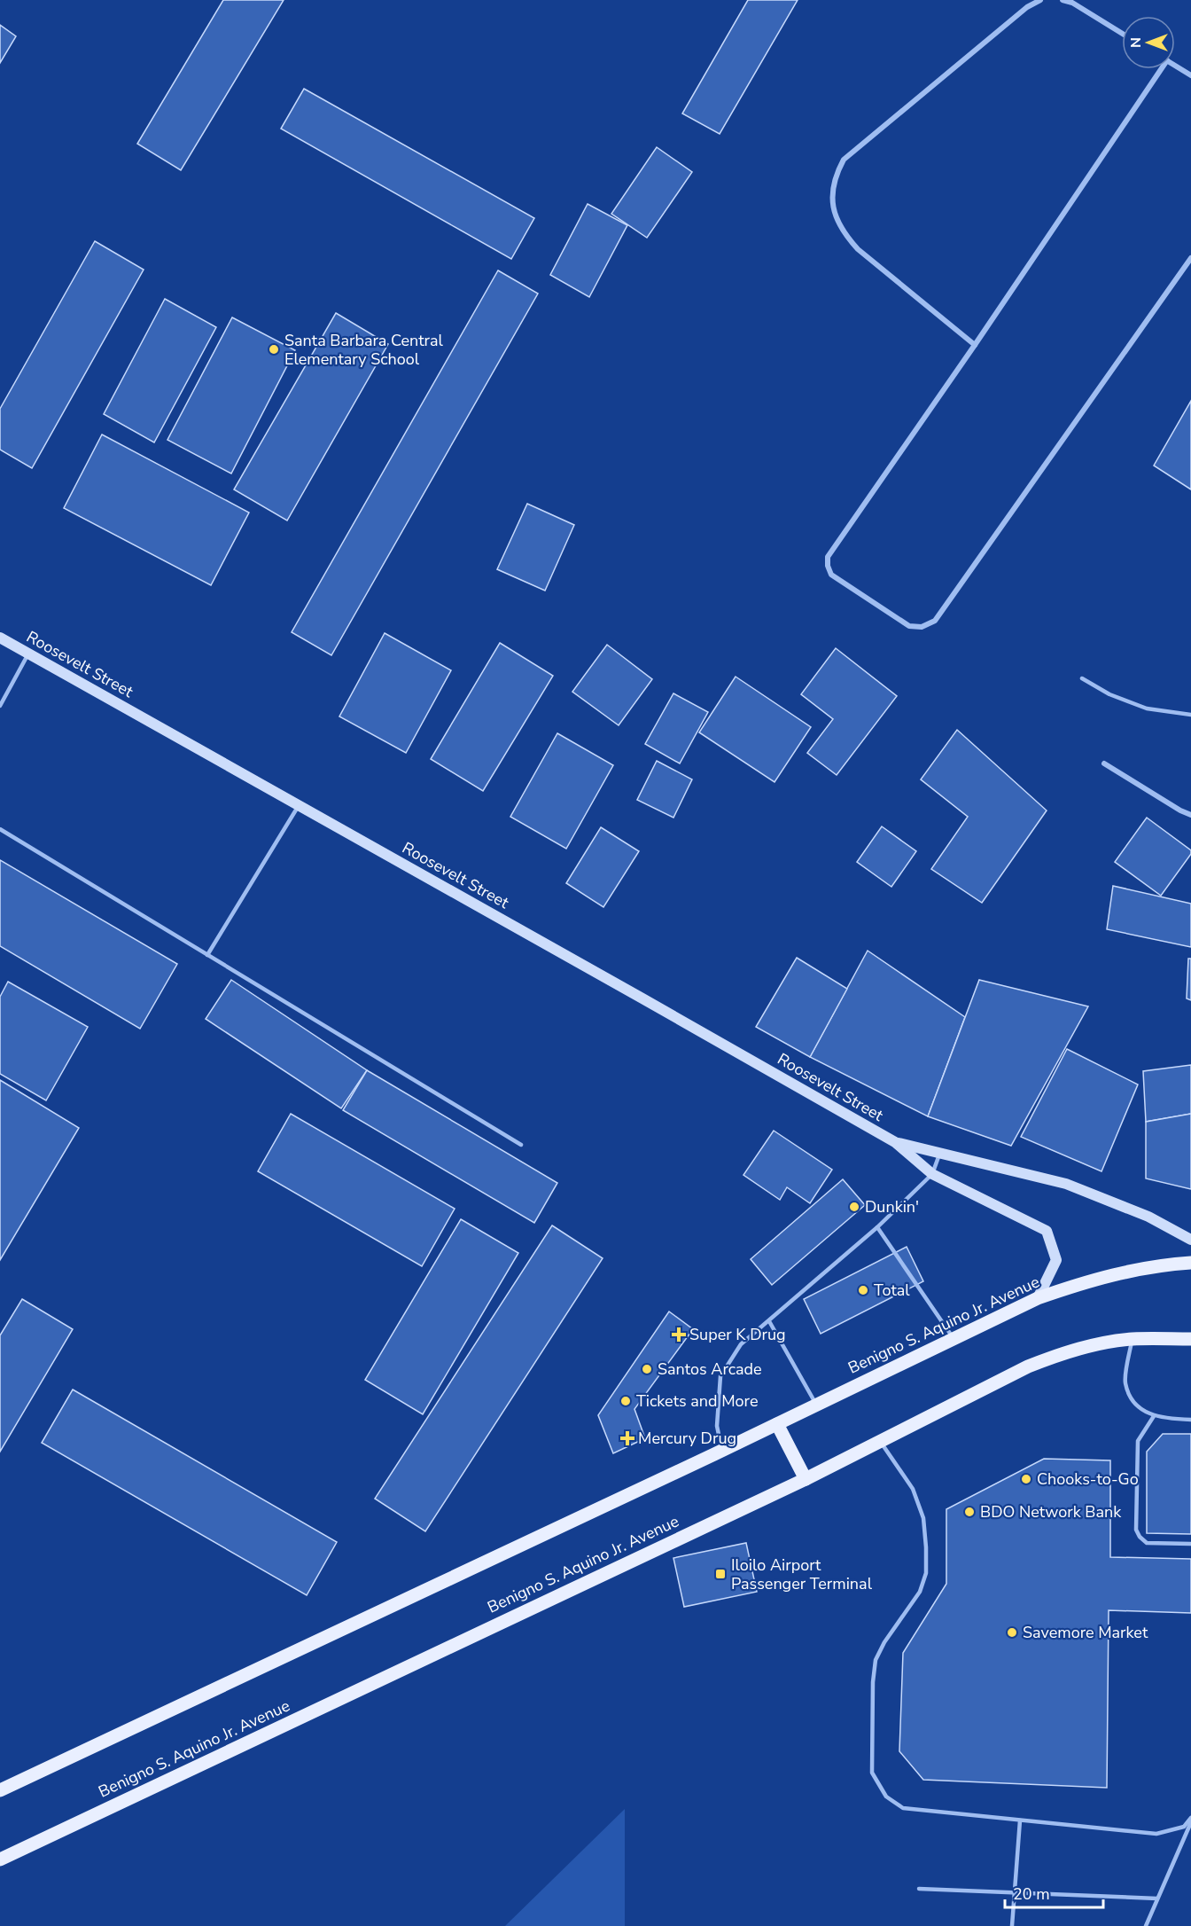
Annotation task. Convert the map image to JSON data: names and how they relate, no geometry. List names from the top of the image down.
{
  "streets": {
    "main road": ["Roosevelt Street", "Benigno S. Aquino Jr. Avenue"]
  },
  "crossings": [
    ["Roosevelt Street", "Benigno S. Aquino Jr. Avenue"]
  ],
  "places": {
    "other": [
      "Santa Barbara Central Elementary School",
      "Dunkin'",
      "Total",
      "Santos Arcade",
      "Tickets and More",
      "Chooks-to-Go",
      "BDO Network Bank",
      "Savemore Market"
    ],
    "health": ["Super K Drug", "Mercury Drug"],
    "transit": ["Iloilo Airport Passenger Terminal"]
  },
  "scale_bar": "20 m",
  "north": "left"
}
